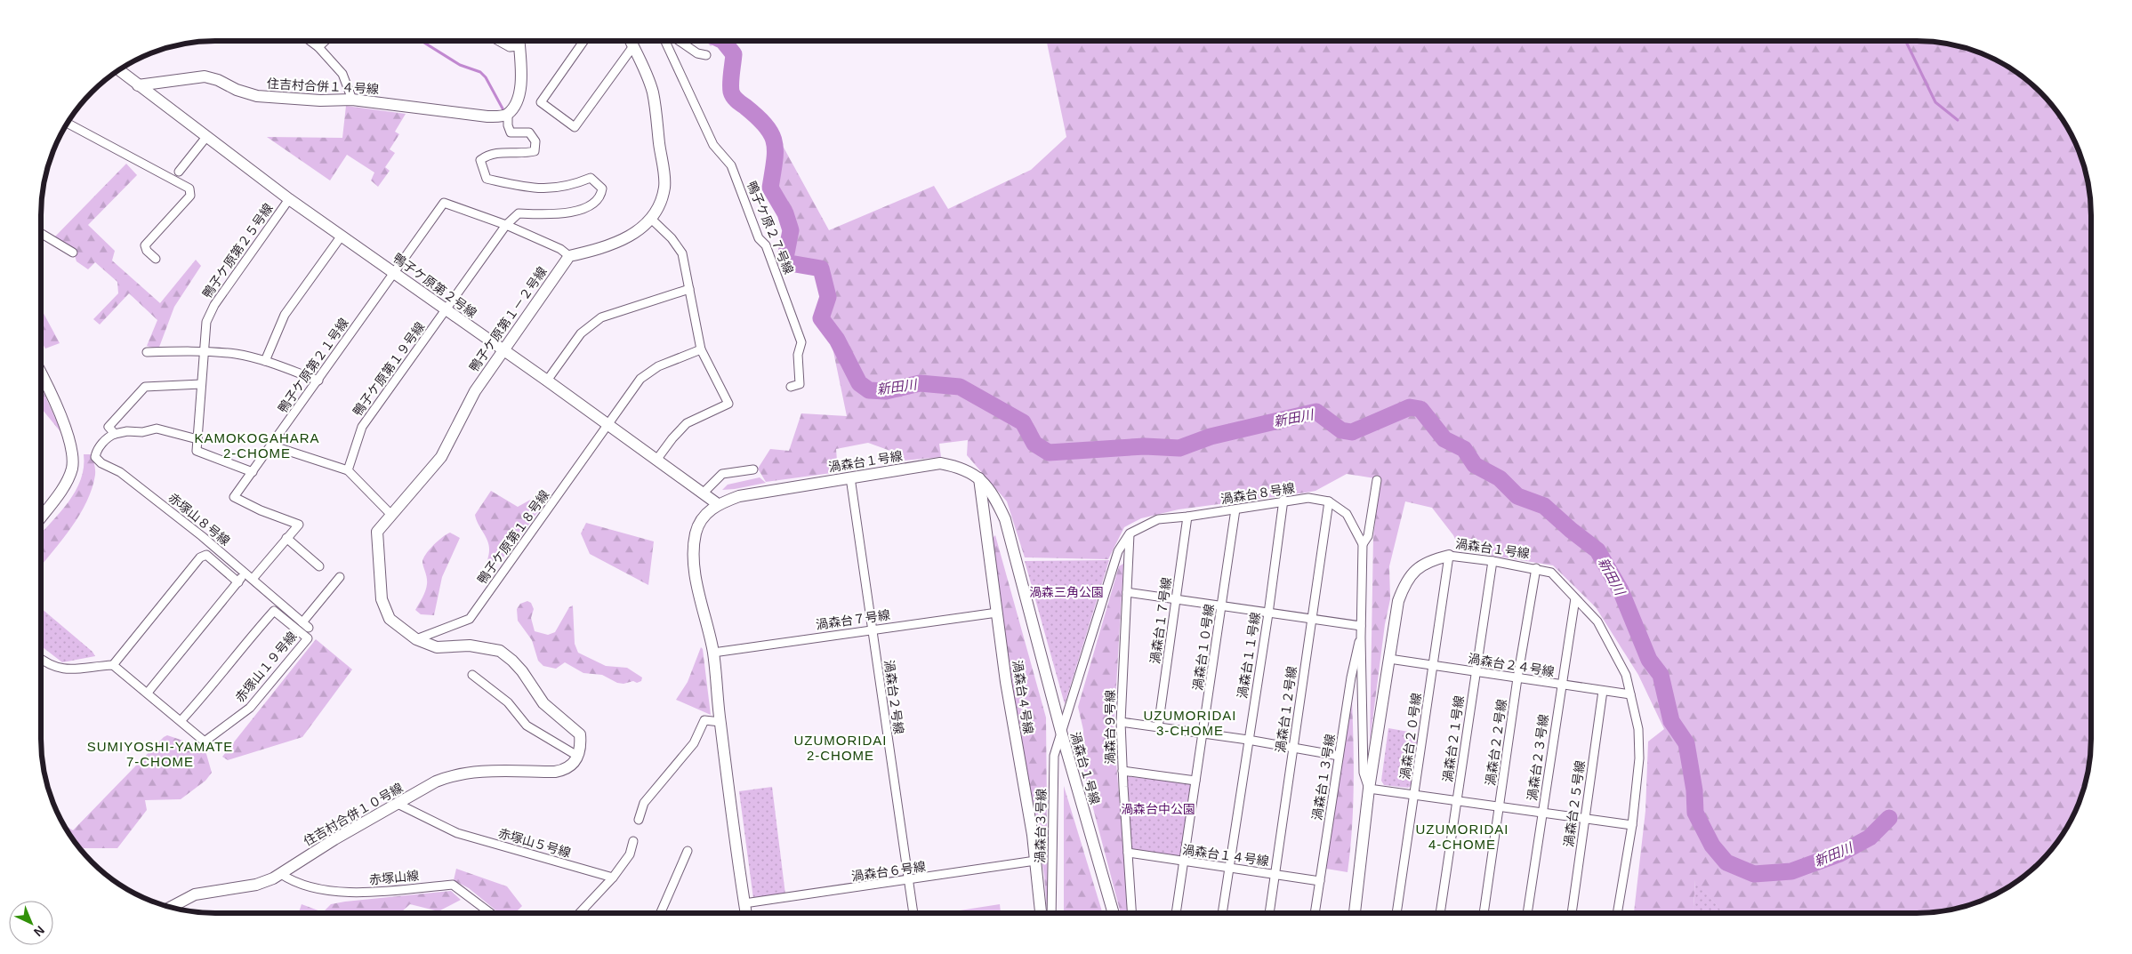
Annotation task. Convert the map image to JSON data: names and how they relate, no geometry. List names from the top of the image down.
{
  "streets": {
    "street": [
      "住吉村合併１４号線",
      "鴨子ケ原２７号線",
      "鴨子ケ原第２５号線",
      "鴨子ケ原第２号線",
      "鴨子ケ原第１－２号線",
      "鴨子ケ原第２１号線",
      "鴨子ケ原第１９号線",
      "渦森台１号線",
      "渦森台８号線",
      "赤塚山８号線",
      "鴨子ケ原第１８号線",
      "渦森台７号線",
      "渦森台１７号線",
      "渦森台１０号線",
      "渦森台１１号線",
      "渦森台２４号線",
      "赤塚山１９号線",
      "渦森台２号線",
      "渦森台４号線",
      "渦森台１２号線",
      "渦森台９号線",
      "渦森台２０号線",
      "渦森台２１号線",
      "渦森台２２号線",
      "渦森台２３号線",
      "渦森台１３号線",
      "渦森台２５号線",
      "住吉村合併１０号線",
      "渦森台３号線",
      "赤塚山５号線",
      "渦森台１４号線",
      "渦森台６号線",
      "赤塚山線"
    ]
  },
  "crossings": [
    ["住吉村合併１４号線", "鴨子ケ原第２号線"],
    ["鴨子ケ原第２５号線", "鴨子ケ原第２号線"],
    ["鴨子ケ原第２５号線", "鴨子ケ原第２１号線"],
    ["鴨子ケ原第２号線", "鴨子ケ原第１－２号線"],
    ["鴨子ケ原第２号線", "鴨子ケ原第２１号線"],
    ["鴨子ケ原第２号線", "鴨子ケ原第１９号線"],
    ["鴨子ケ原第２号線", "渦森台１号線"],
    ["鴨子ケ原第２号線", "鴨子ケ原第１８号線"],
    ["鴨子ケ原第１－２号線", "鴨子ケ原第１８号線"],
    ["鴨子ケ原第１－２号線", "住吉村合併１０号線"],
    ["鴨子ケ原第２１号線", "鴨子ケ原第１９号線"],
    ["渦森台１号線", "渦森台８号線"],
    ["渦森台１号線", "渦森台７号線"],
    ["渦森台１号線", "渦森台２４号線"],
    ["渦森台１号線", "渦森台２号線"],
    ["渦森台１号線", "渦森台４号線"],
    ["渦森台１号線", "渦森台２０号線"],
    ["渦森台１号線", "渦森台２１号線"],
    ["渦森台１号線", "渦森台２２号線"],
    ["渦森台１号線", "渦森台２３号線"],
    ["渦森台１号線", "渦森台３号線"],
    ["渦森台１号線", "渦森台６号線"],
    ["渦森台８号線", "渦森台１７号線"],
    ["渦森台８号線", "渦森台１０号線"],
    ["渦森台８号線", "渦森台１１号線"],
    ["渦森台８号線", "渦森台１２号線"],
    ["渦森台８号線", "渦森台９号線"],
    ["渦森台８号線", "渦森台１３号線"],
    ["渦森台７号線", "渦森台２号線"],
    ["渦森台７号線", "渦森台４号線"],
    ["渦森台１０号線", "渦森台１４号線"],
    ["渦森台１１号線", "渦森台１４号線"],
    ["渦森台２４号線", "渦森台２０号線"],
    ["渦森台２４号線", "渦森台２１号線"],
    ["渦森台２４号線", "渦森台２２号線"],
    ["渦森台２４号線", "渦森台２３号線"],
    ["渦森台２４号線", "渦森台２５号線"],
    ["渦森台２号線", "渦森台６号線"],
    ["渦森台４号線", "渦森台６号線"],
    ["渦森台１２号線", "渦森台１４号線"],
    ["渦森台９号線", "渦森台１４号線"],
    ["渦森台１３号線", "渦森台１４号線"],
    ["住吉村合併１０号線", "赤塚山５号線"],
    ["住吉村合併１０号線", "赤塚山線"]
  ],
  "districts": [
    "KAMOKOGAHARA 2-CHOME",
    "UZUMORIDAI 3-CHOME",
    "UZUMORIDAI 2-CHOME",
    "SUMIYOSHI-YAMATE 7-CHOME",
    "UZUMORIDAI 4-CHOME"
  ],
  "water": ["新田川"],
  "parks": ["渦森三角公園", "渦森台中公園"],
  "north": "bottom right"
}
